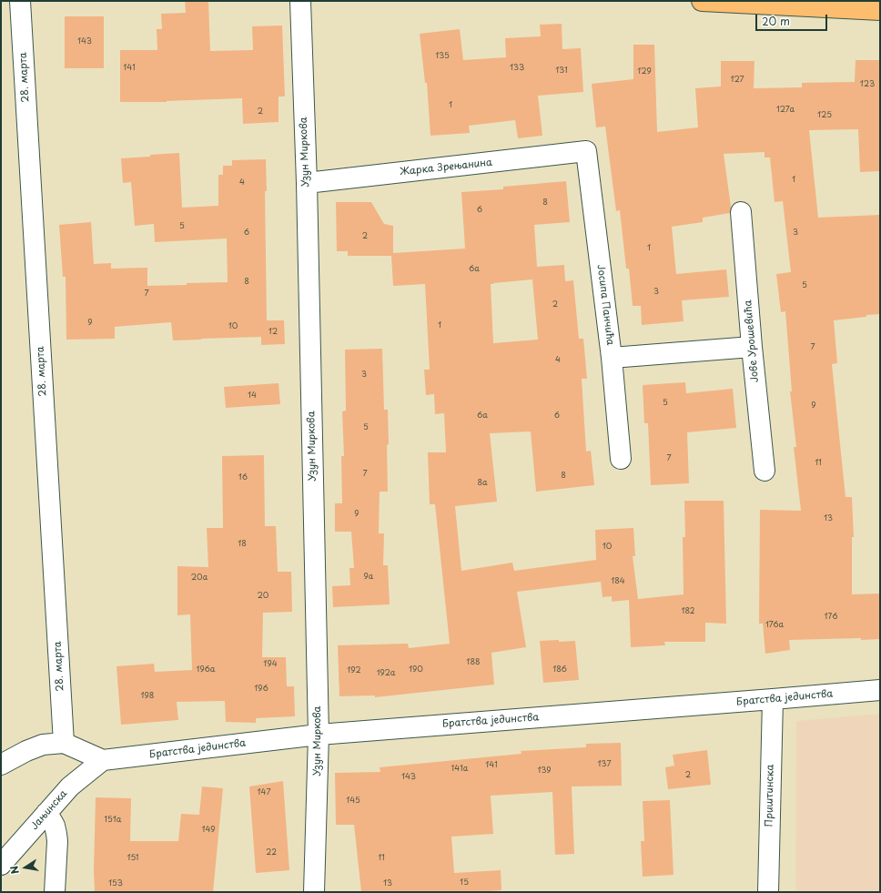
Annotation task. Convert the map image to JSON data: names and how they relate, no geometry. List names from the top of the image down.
{
  "streets": {
    "street": [
      "28. марта",
      "Узун Миркова",
      "Жарка Зрењанина",
      "Јосипа Панчића",
      "Јове Урошевића",
      "Братства јединства",
      "Приштинска",
      "Јањинска"
    ]
  },
  "crossings": [
    ["Узун Миркова", "Жарка Зрењанина"],
    ["Узун Миркова", "Братства јединства"],
    ["Жарка Зрењанина", "Јосипа Панчића"],
    ["Братства јединства", "Приштинска"],
    ["Братства јединства", "Јањинска"]
  ],
  "house_numbers": [
    "143",
    "135",
    "141",
    "133",
    "131",
    "129",
    "127",
    "123",
    "1",
    "127a",
    "2",
    "125",
    "1",
    "4",
    "8",
    "6",
    "5",
    "6",
    "3",
    "2",
    "1",
    "6a",
    "8",
    "5",
    "3",
    "7",
    "2",
    "9",
    "1",
    "10",
    "12",
    "7",
    "4",
    "3",
    "14",
    "5",
    "9",
    "6a",
    "6",
    "5",
    "7",
    "11",
    "7",
    "8",
    "16",
    "8a",
    "9",
    "13",
    "18",
    "10",
    "9a",
    "20a",
    "184",
    "20",
    "182",
    "176",
    "176a",
    "188",
    "194",
    "196a",
    "190",
    "186",
    "192",
    "192a",
    "196",
    "198",
    "137",
    "141",
    "141a",
    "139",
    "2",
    "143",
    "147",
    "145",
    "151a",
    "149",
    "22",
    "151",
    "11",
    "15",
    "153",
    "13"
  ],
  "scale_bar": "20 m",
  "north": "left"
}
